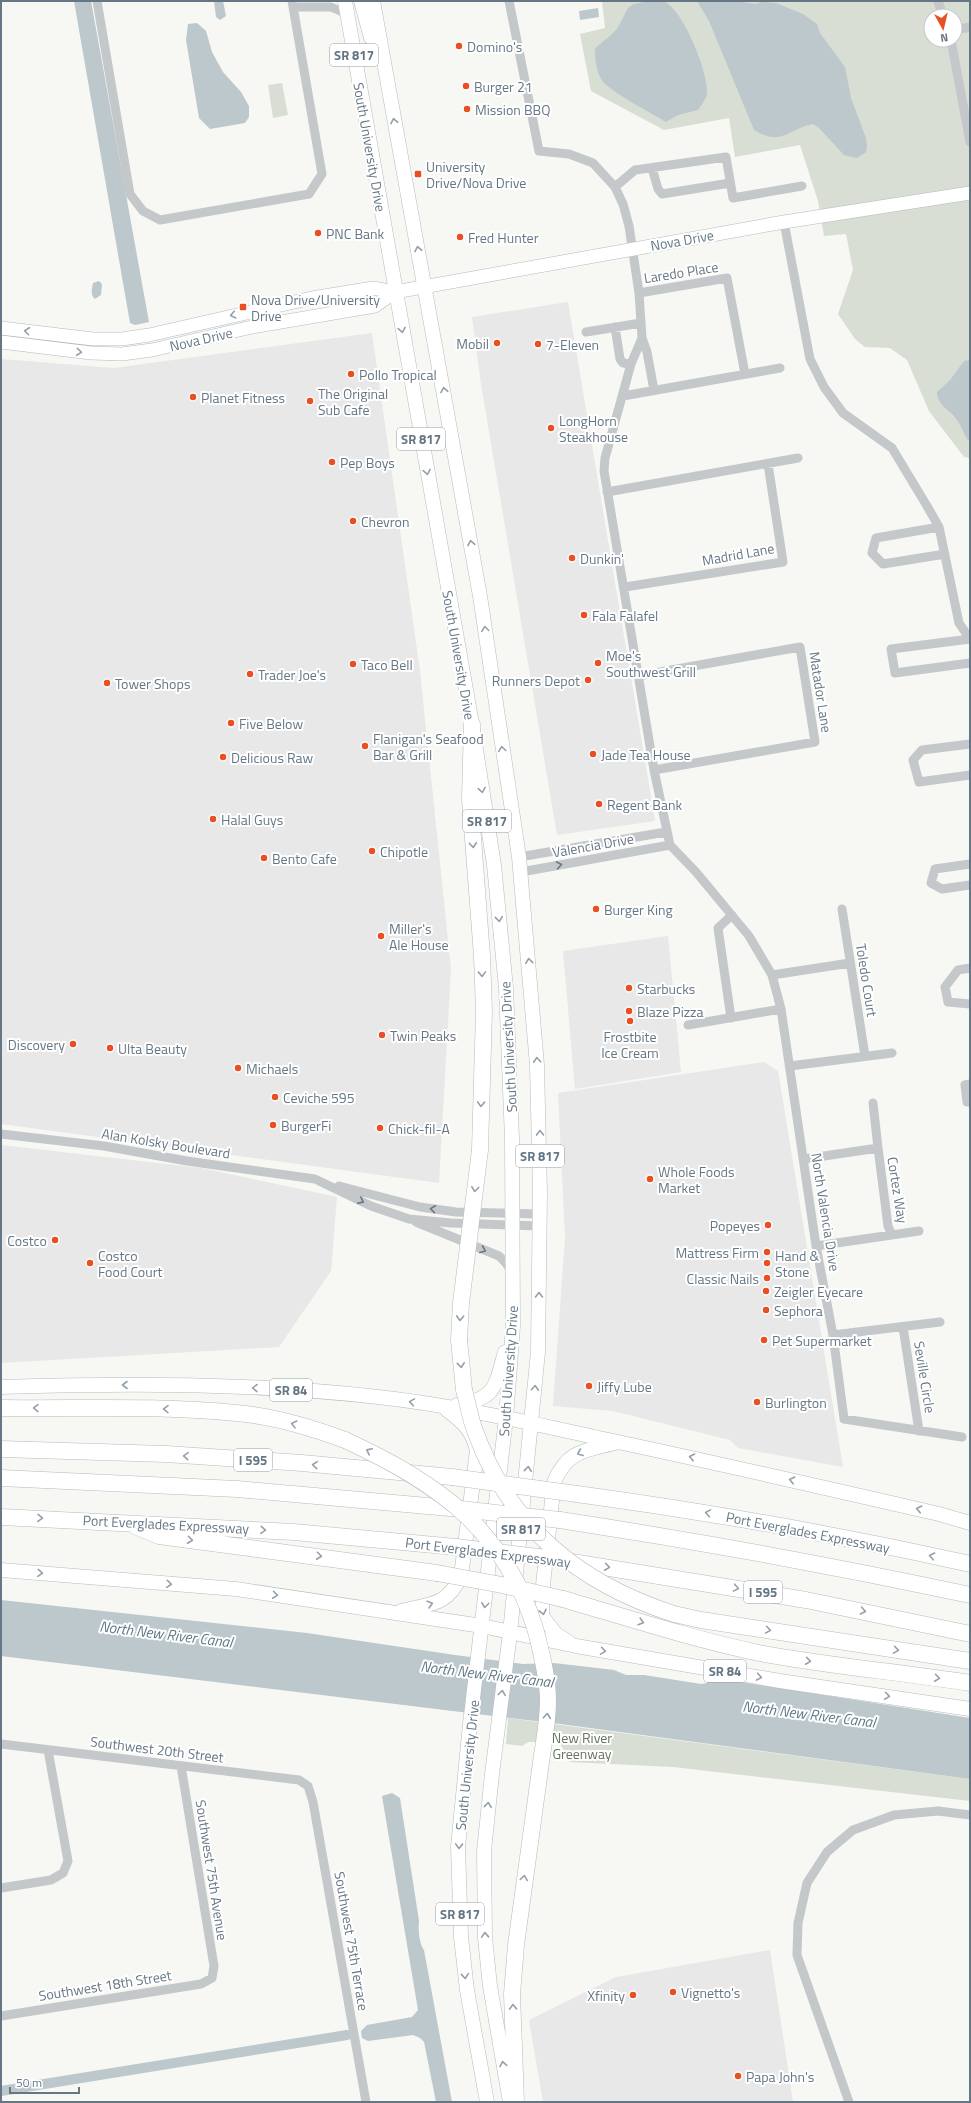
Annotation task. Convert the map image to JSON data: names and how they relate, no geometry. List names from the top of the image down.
{
  "streets": {
    "highway": ["I 595", "Port Everglades Expressway"],
    "main road": ["SR 817", "South University Drive", "SR 84"],
    "street": [
      "Nova Drive",
      "Laredo Place",
      "Madrid Lane",
      "Matador Lane",
      "Valencia Drive",
      "Toledo Court",
      "Alan Kolsky Boulevard",
      "Cortez Way",
      "North Valencia Drive",
      "Seville Circle",
      "Southwest 20th Street",
      "Southwest 75th Avenue",
      "Southwest 75th Terrace",
      "Southwest 18th Street"
    ]
  },
  "crossings": [
    ["South University Drive", "Nova Drive"],
    ["South University Drive", "Valencia Drive"],
    ["South University Drive", "Alan Kolsky Boulevard"],
    ["South University Drive", "SR 84"],
    ["Madrid Lane", "North Valencia Drive"],
    ["Matador Lane", "North Valencia Drive"],
    ["Valencia Drive", "North Valencia Drive"],
    ["Cortez Way", "North Valencia Drive"],
    ["North Valencia Drive", "Seville Circle"],
    ["Southwest 20th Street", "Southwest 75th Avenue"],
    ["Southwest 20th Street", "Southwest 75th Terrace"],
    ["Southwest 75th Avenue", "Southwest 18th Street"]
  ],
  "water": ["North New River Canal"],
  "parks": ["New River Greenway"],
  "places": {
    "other": [
      "Domino's",
      "Burger 21",
      "Mission BBQ",
      "PNC Bank",
      "Fred Hunter",
      "Mobil",
      "7-Eleven",
      "Pollo Tropical",
      "Planet Fitness",
      "The Original Sub Cafe",
      "LongHorn Steakhouse",
      "Pep Boys",
      "Chevron",
      "Dunkin'",
      "Fala Falafel",
      "Moe's Southwest Grill",
      "Taco Bell",
      "Trader Joe's",
      "Runners Depot",
      "Tower Shops",
      "Five Below",
      "Flanigan's Seafood Bar & Grill",
      "Jade Tea House",
      "Delicious Raw",
      "Regent Bank",
      "Halal Guys",
      "Chipotle",
      "Bento Cafe",
      "Burger King",
      "Miller's Ale House",
      "Starbucks",
      "Blaze Pizza",
      "Frostbite Ice Cream",
      "Twin Peaks",
      "Discovery",
      "Ulta Beauty",
      "Michaels",
      "Ceviche 595",
      "BurgerFi",
      "Chick-fil-A",
      "Whole Foods Market",
      "Popeyes",
      "Costco",
      "Mattress Firm",
      "Costco Food Court",
      "Hand & Stone",
      "Classic Nails",
      "Zeigler Eyecare",
      "Sephora",
      "Pet Supermarket",
      "Jiffy Lube",
      "Burlington",
      "Vignetto's",
      "Xfinity",
      "Papa John's"
    ],
    "transit": ["University Drive/Nova Drive", "Nova Drive/University Drive"]
  },
  "scale_bar": "50 m",
  "north": "bottom"
}
